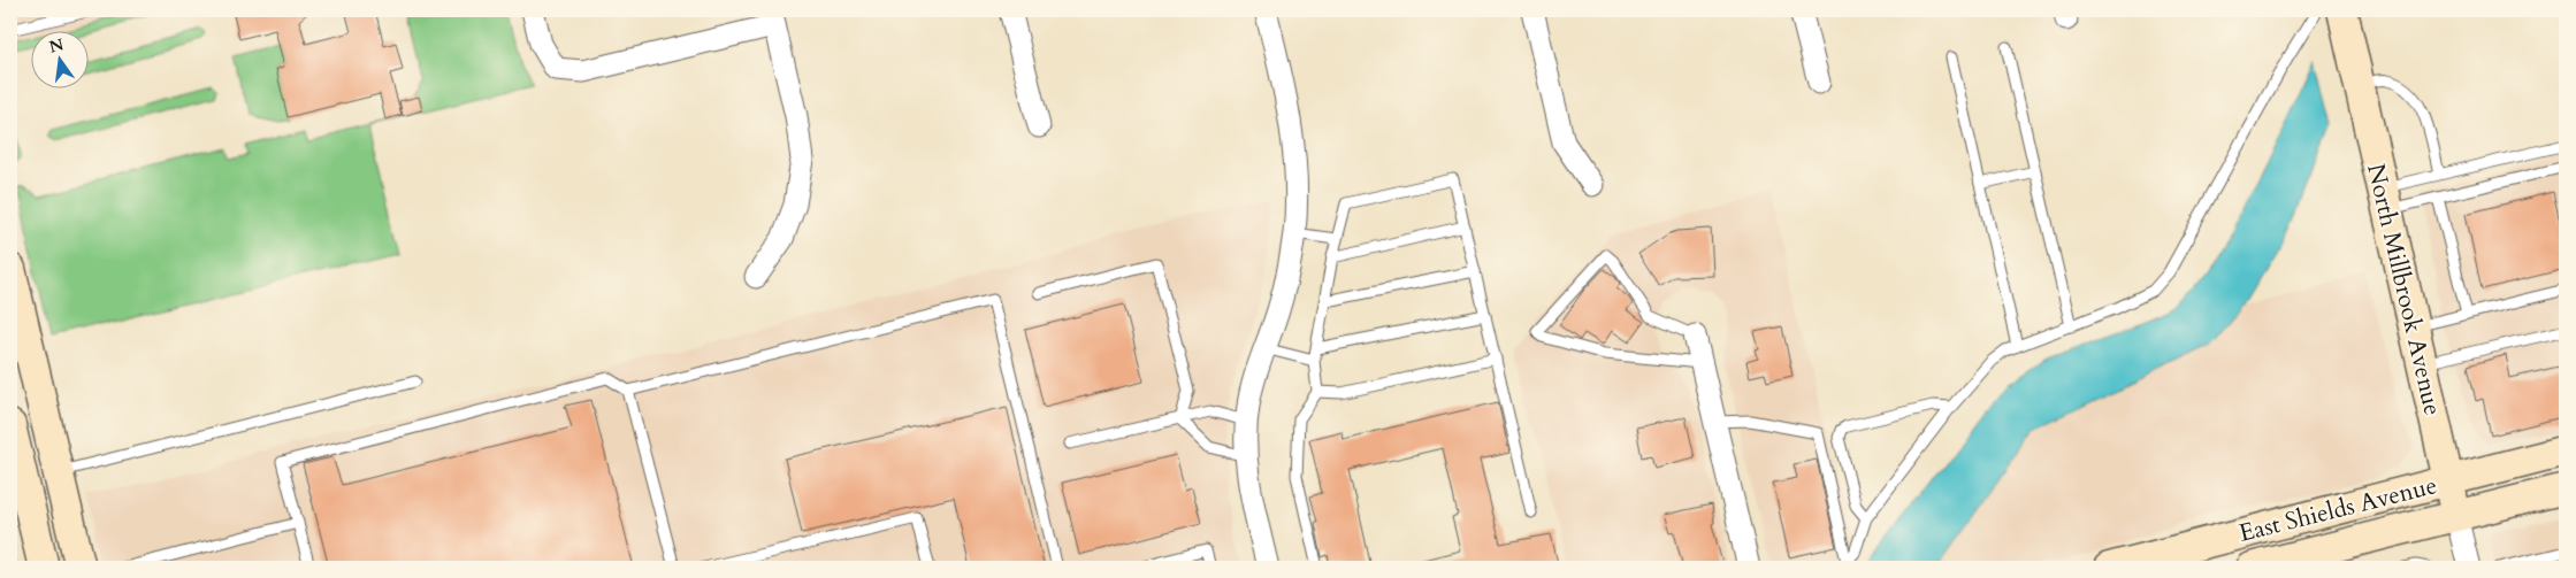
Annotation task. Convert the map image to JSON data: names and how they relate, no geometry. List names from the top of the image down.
{
  "streets": {
    "main road": ["North Millbrook Avenue", "East Shields Avenue"]
  },
  "crossings": [
    ["North Millbrook Avenue", "East Shields Avenue"]
  ],
  "north": "top"
}
